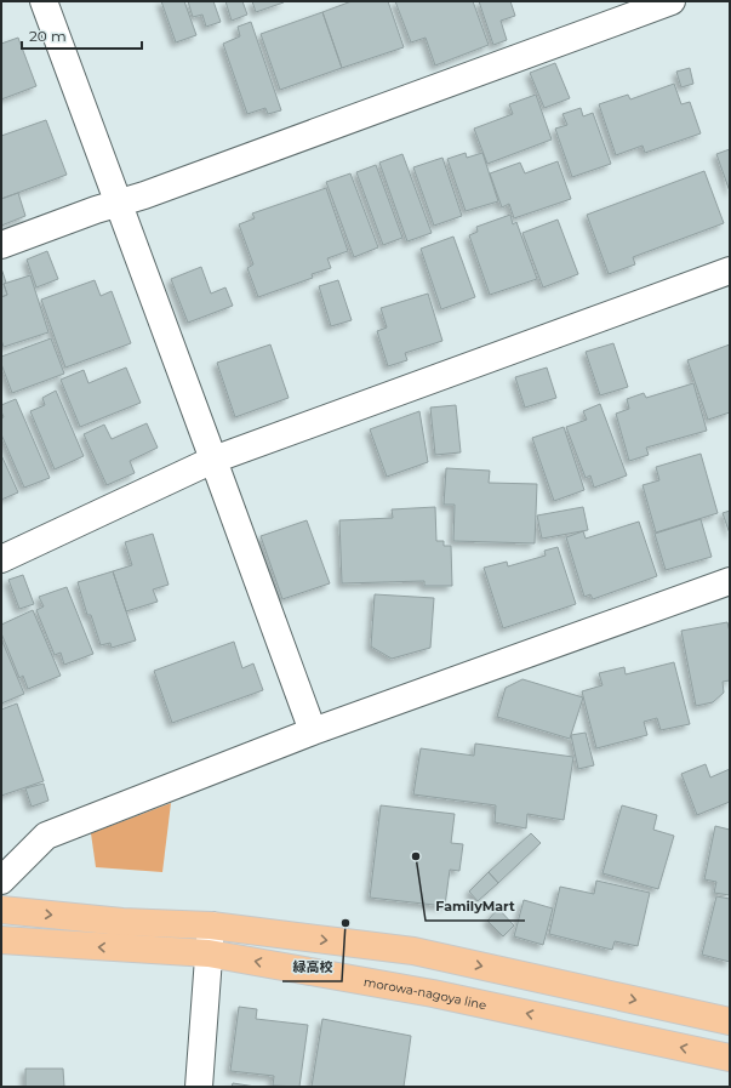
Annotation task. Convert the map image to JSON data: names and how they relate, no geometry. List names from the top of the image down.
{
  "streets": {
    "main road": ["morowa-nagoya line"]
  },
  "places": ["FamilyMart", "緑高校"],
  "scale_bar": "20 m"
}
